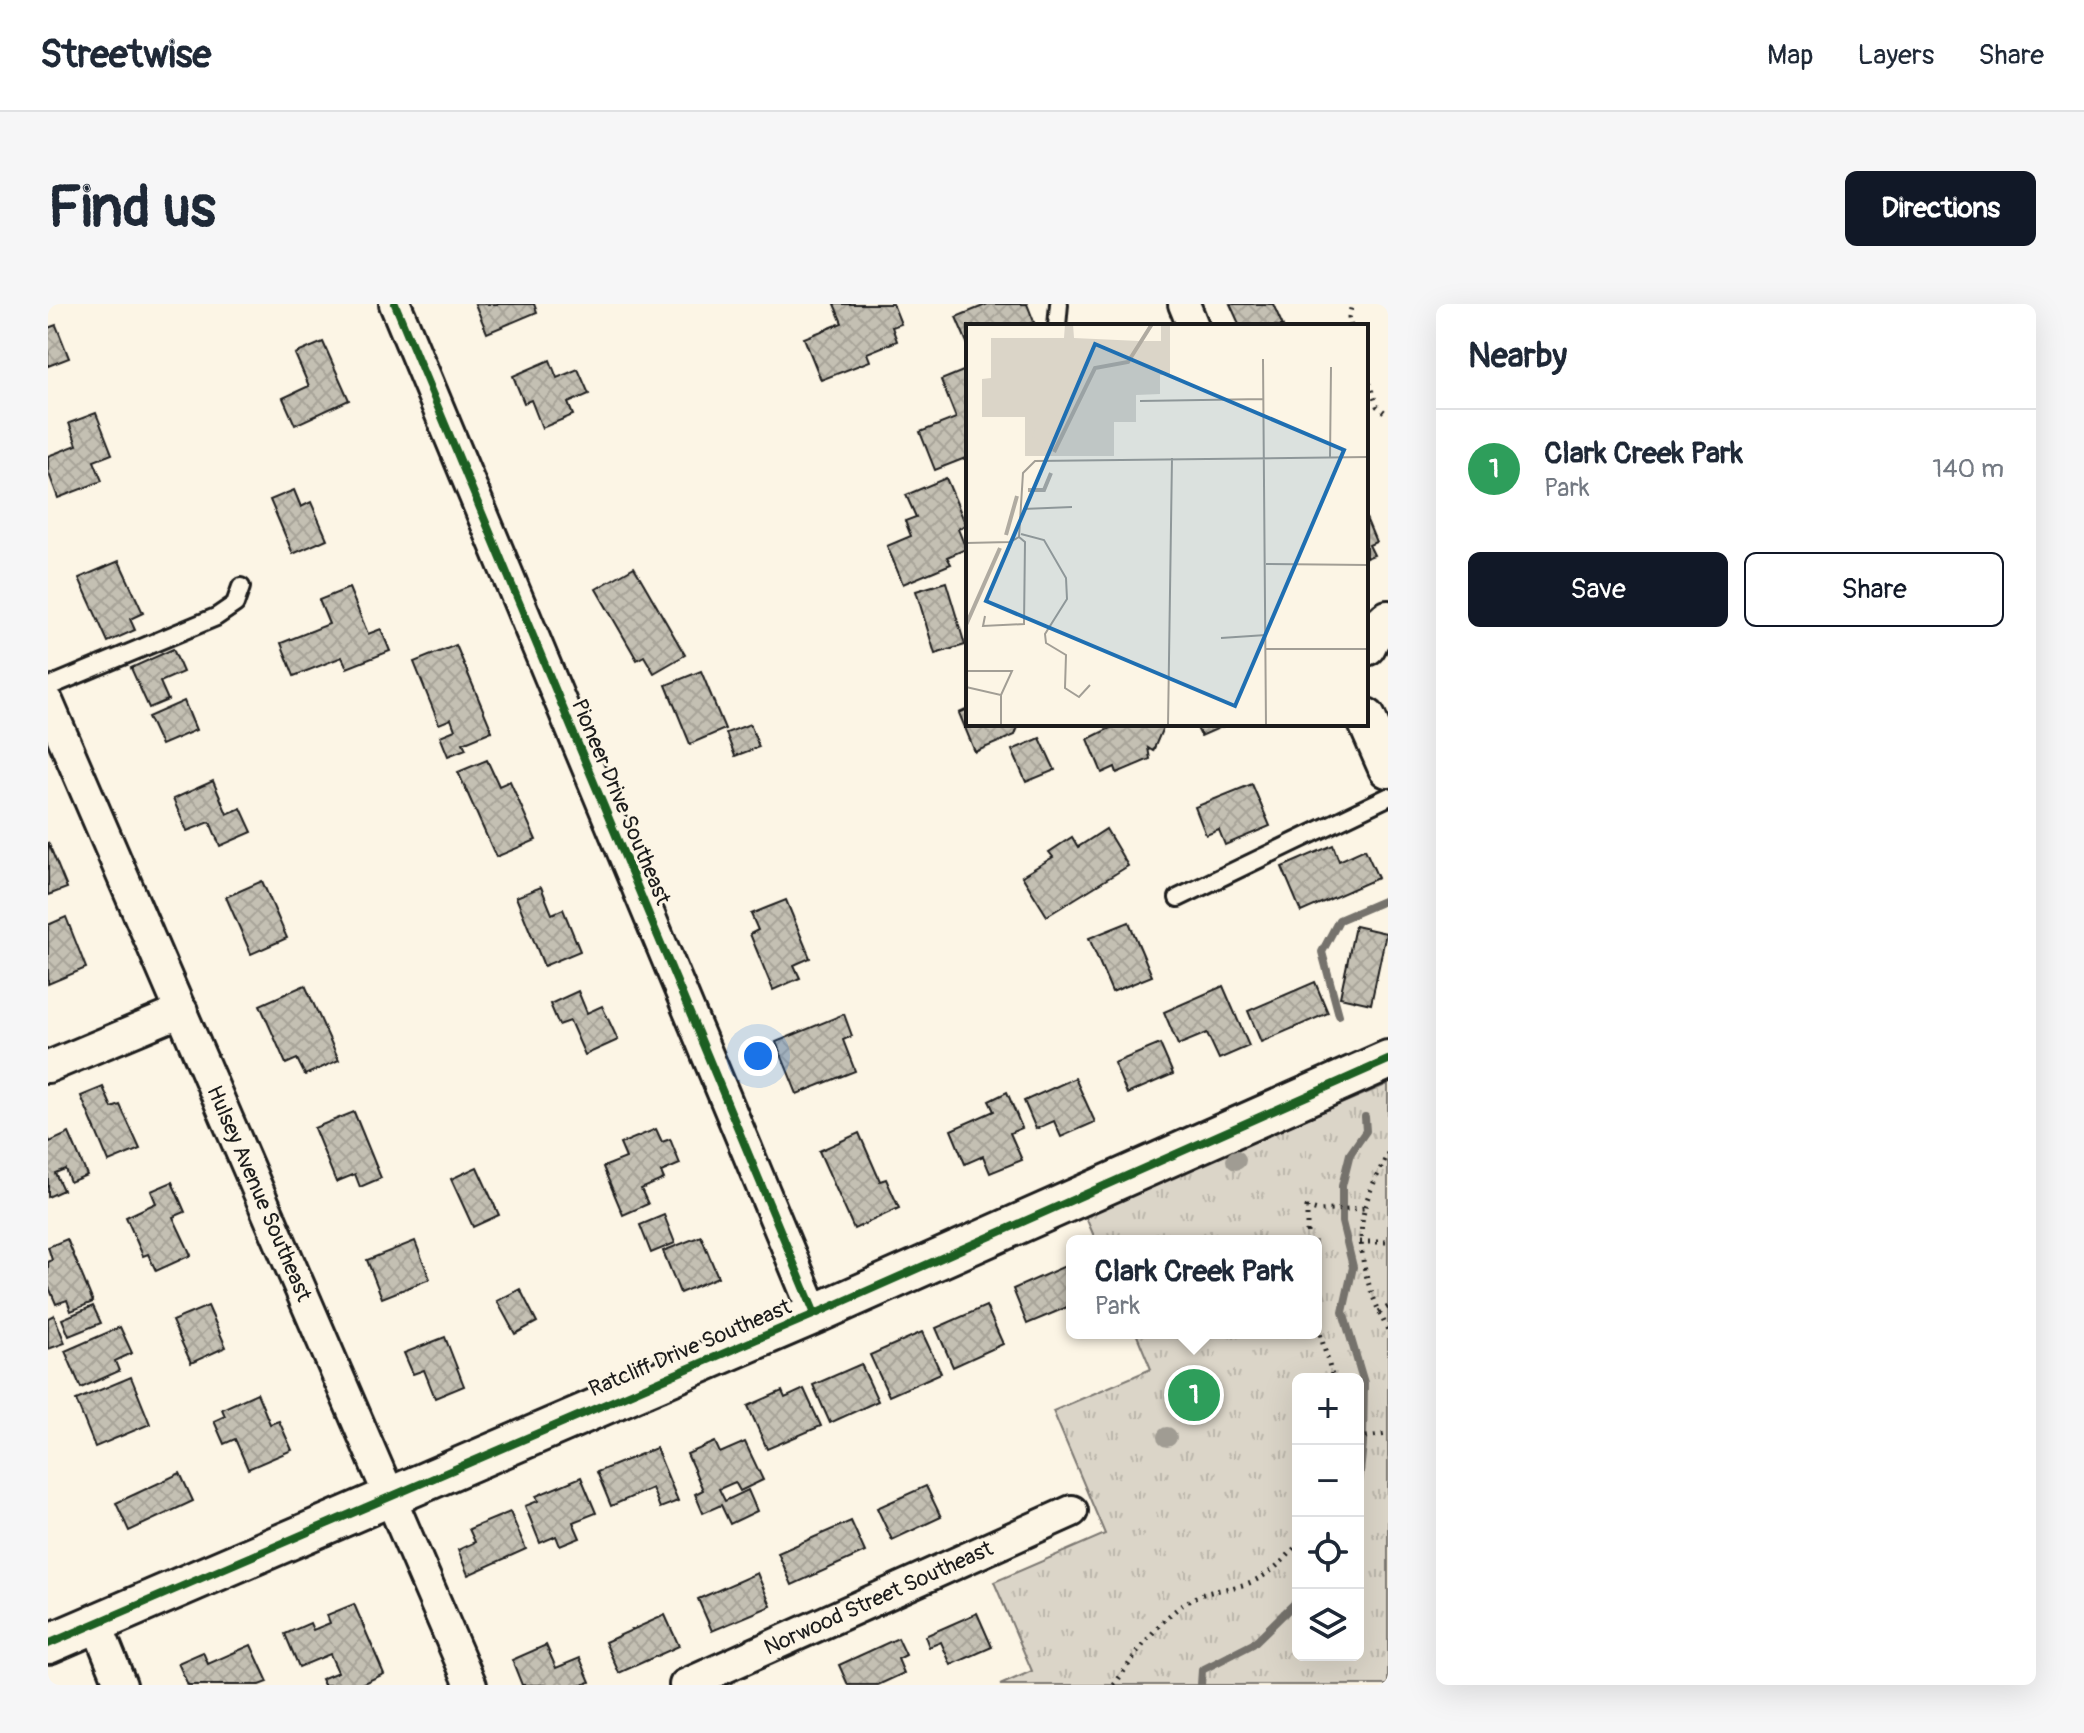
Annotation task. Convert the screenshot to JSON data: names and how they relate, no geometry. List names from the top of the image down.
{
  "streets": {
    "street": [
      "Pioneer Drive Southeast",
      "Hulsey Avenue Southeast",
      "Ratcliff Drive Southeast",
      "Norwood Street Southeast"
    ]
  },
  "crossings": [
    ["Pioneer Drive Southeast", "Ratcliff Drive Southeast"],
    ["Hulsey Avenue Southeast", "Ratcliff Drive Southeast"]
  ],
  "page": {
    "header": "Streetwise",
    "nav": ["Map", "Layers", "Share"],
    "buttons": [
      "Directions",
      ["Save", "Share"]
    ],
    "title": "Find us",
    "heading": "Nearby",
    "list": [
      {
        "mark": "1",
        "name": "Clark Creek Park",
        "note": "Park",
        "value": "140 m"
      }
    ],
    "popup": ["Clark Creek Park", "Park"],
    "pins": "1",
    "map_buttons": ["+", "−"]
  }
}
